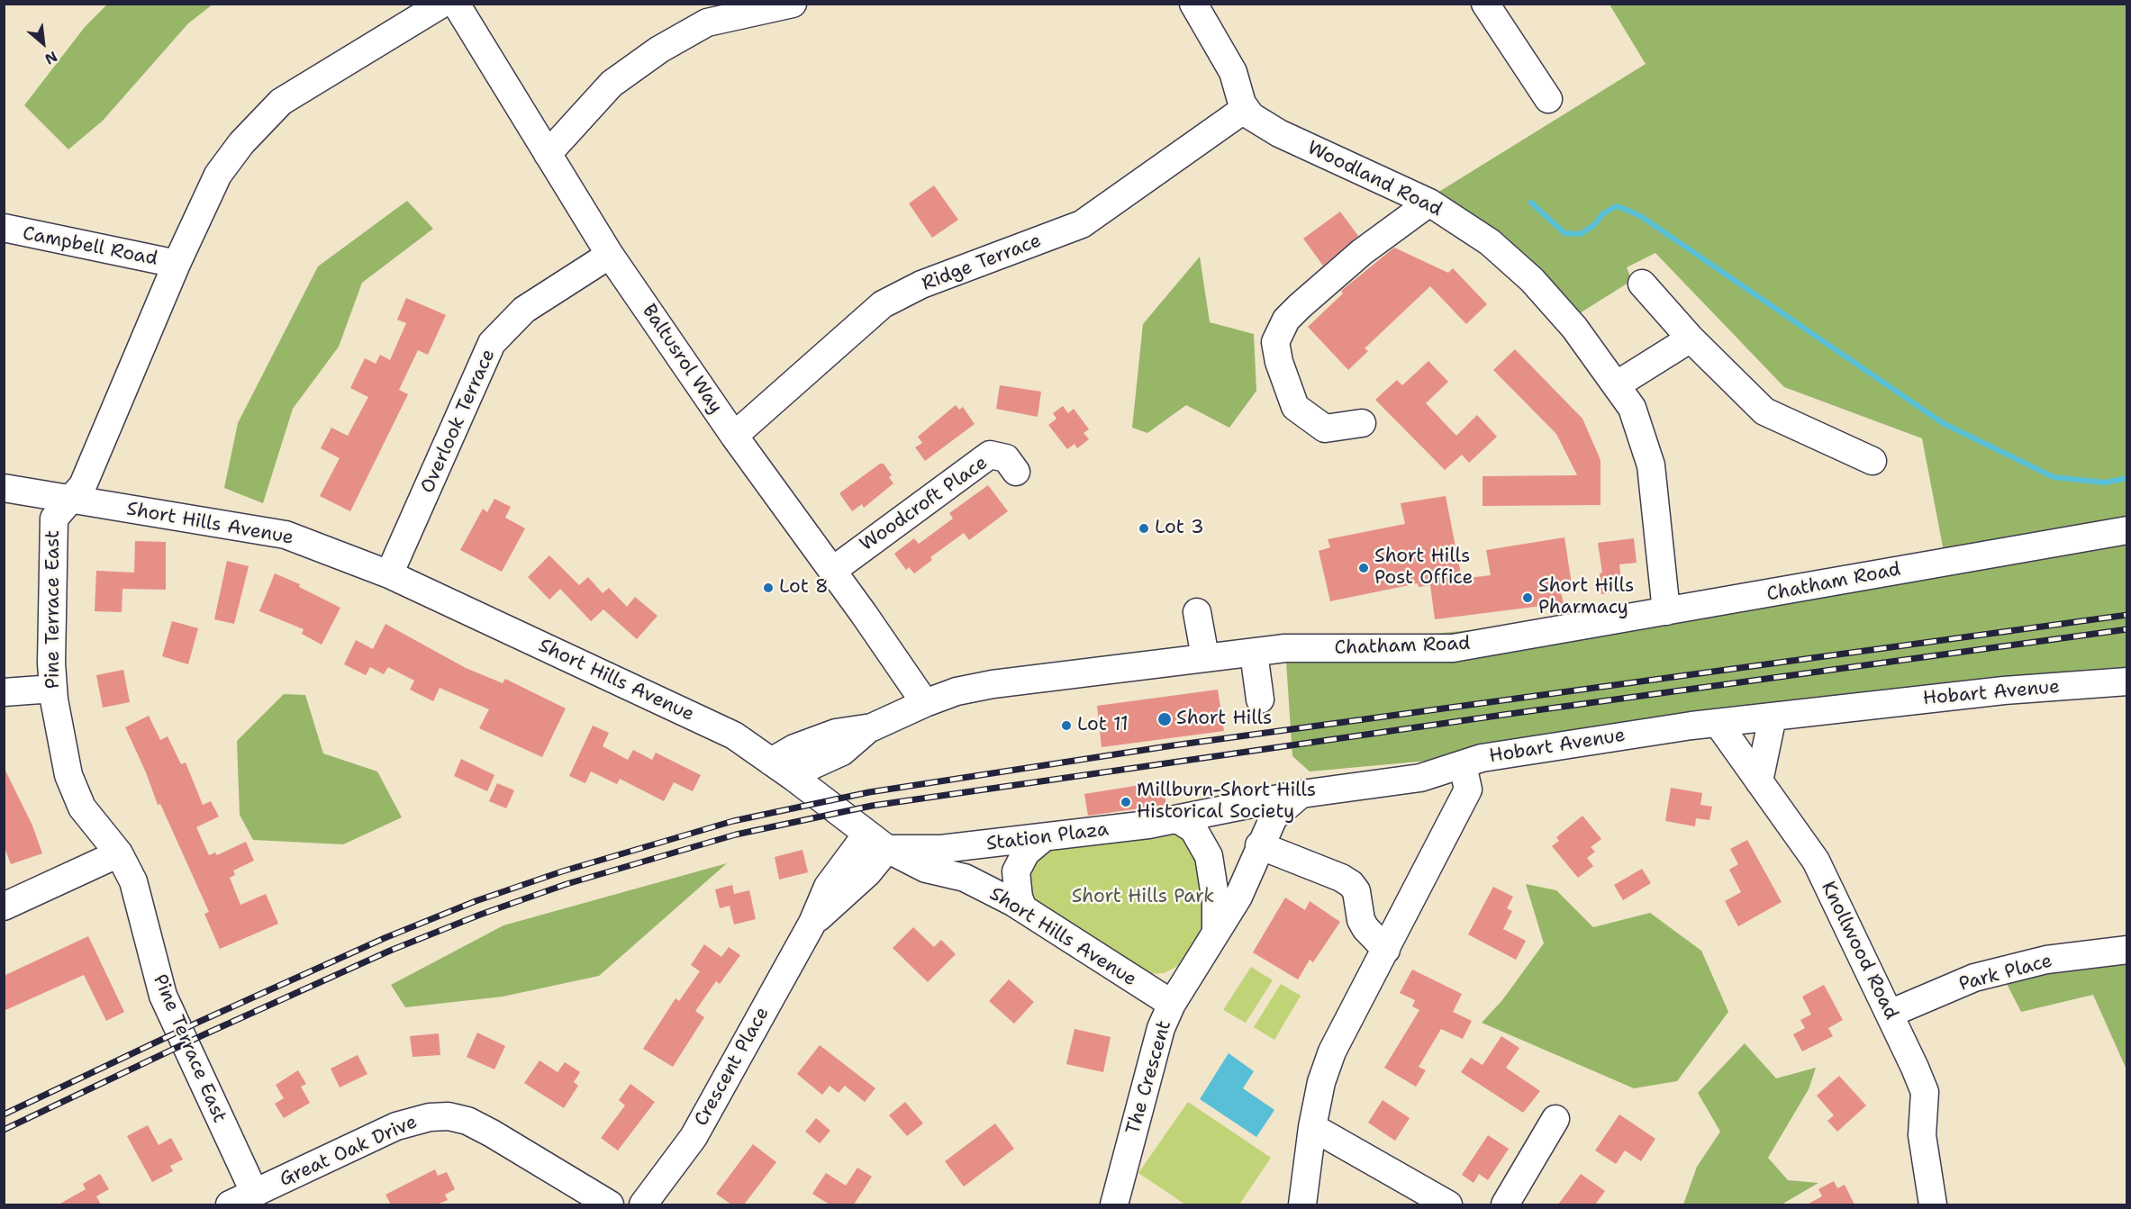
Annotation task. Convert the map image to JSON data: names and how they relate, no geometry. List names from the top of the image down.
{
  "streets": {
    "street": [
      "Woodland Road",
      "Campbell Road",
      "Ridge Terrace",
      "Baltusrol Way",
      "Overlook Terrace",
      "Woodcroft Place",
      "Short Hills Avenue",
      "Chatham Road",
      "Pine Terrace East",
      "Hobart Avenue",
      "Station Plaza",
      "Knollwood Road",
      "Park Place",
      "Crescent Place",
      "The Crescent",
      "Great Oak Drive"
    ]
  },
  "crossings": [
    ["Woodland Road", "Ridge Terrace"],
    ["Woodland Road", "Chatham Road"],
    ["Campbell Road", "Pine Terrace East"],
    ["Ridge Terrace", "Baltusrol Way"],
    ["Baltusrol Way", "Overlook Terrace"],
    ["Baltusrol Way", "Woodcroft Place"],
    ["Baltusrol Way", "Chatham Road"],
    ["Overlook Terrace", "Short Hills Avenue"],
    ["Short Hills Avenue", "Chatham Road"],
    ["Short Hills Avenue", "Pine Terrace East"],
    ["Short Hills Avenue", "Station Plaza"],
    ["Short Hills Avenue", "Crescent Place"],
    ["Short Hills Avenue", "The Crescent"],
    ["Pine Terrace East", "Great Oak Drive"],
    ["Hobart Avenue", "Station Plaza"],
    ["Hobart Avenue", "Knollwood Road"],
    ["Station Plaza", "Crescent Place"],
    ["Station Plaza", "The Crescent"],
    ["Knollwood Road", "Park Place"]
  ],
  "parks": ["Short Hills Park"],
  "places": [
    "Lot 3",
    "Short Hills Post Office",
    "Lot 8",
    "Short Hills Pharmacy",
    "Short Hills",
    "Lot 11",
    "Millburn-Short Hills Historical Society"
  ],
  "north": "bottom right"
}
